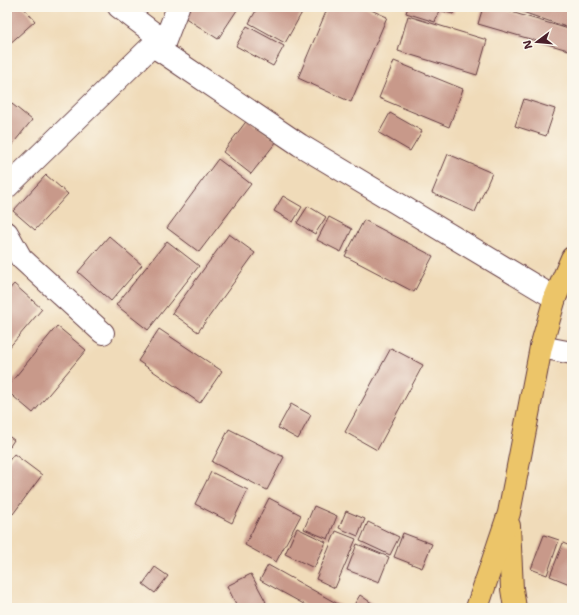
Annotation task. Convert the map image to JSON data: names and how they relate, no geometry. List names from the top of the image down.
{
  "north": "left"
}
